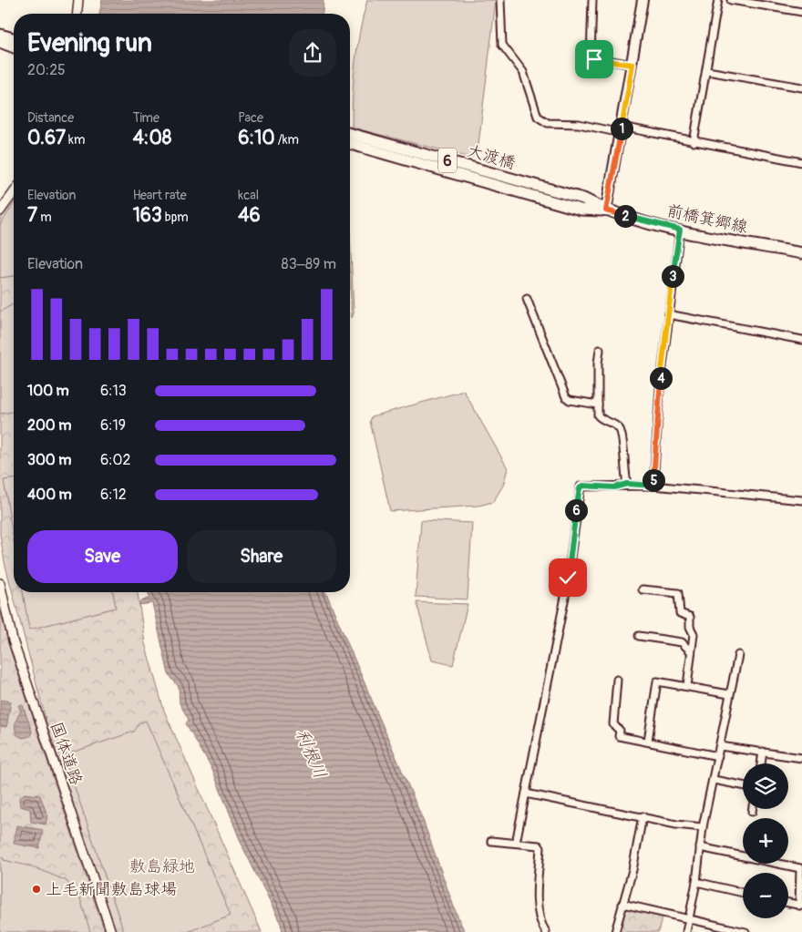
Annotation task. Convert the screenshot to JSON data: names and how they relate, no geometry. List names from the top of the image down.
{
  "streets": {
    "main road": ["大渡橋", "6", "前橋箕郷線"],
    "street": ["国体道路"]
  },
  "crossings": [
    ["大渡橋", "前橋箕郷線"]
  ],
  "water": ["利根川"],
  "parks": ["敷島緑地"],
  "places": ["上毛新聞敷島球場"],
  "page": {
    "heading": ["Evening run", "20:25"],
    "stats": [
      ["Distance", "0.67 km"],
      ["Time", "4:08"],
      ["Pace", "6:10 /km"],
      ["Elevation", "7 m"],
      ["Heart rate", "163 bpm"],
      ["kcal", "46"]
    ],
    "pins": [
      "1",
      "2",
      "3",
      "4",
      "5",
      "6"
    ],
    "chart": ["Elevation", "83–89 m"],
    "list": [
      {
        "name": "100 m",
        "note": "6:13"
      },
      {
        "name": "200 m",
        "note": "6:19"
      },
      {
        "name": "300 m",
        "note": "6:02"
      },
      {
        "name": "400 m",
        "note": "6:12"
      }
    ],
    "buttons": ["Save", "Share"],
    "map_buttons": ["+", "−"]
  }
}
